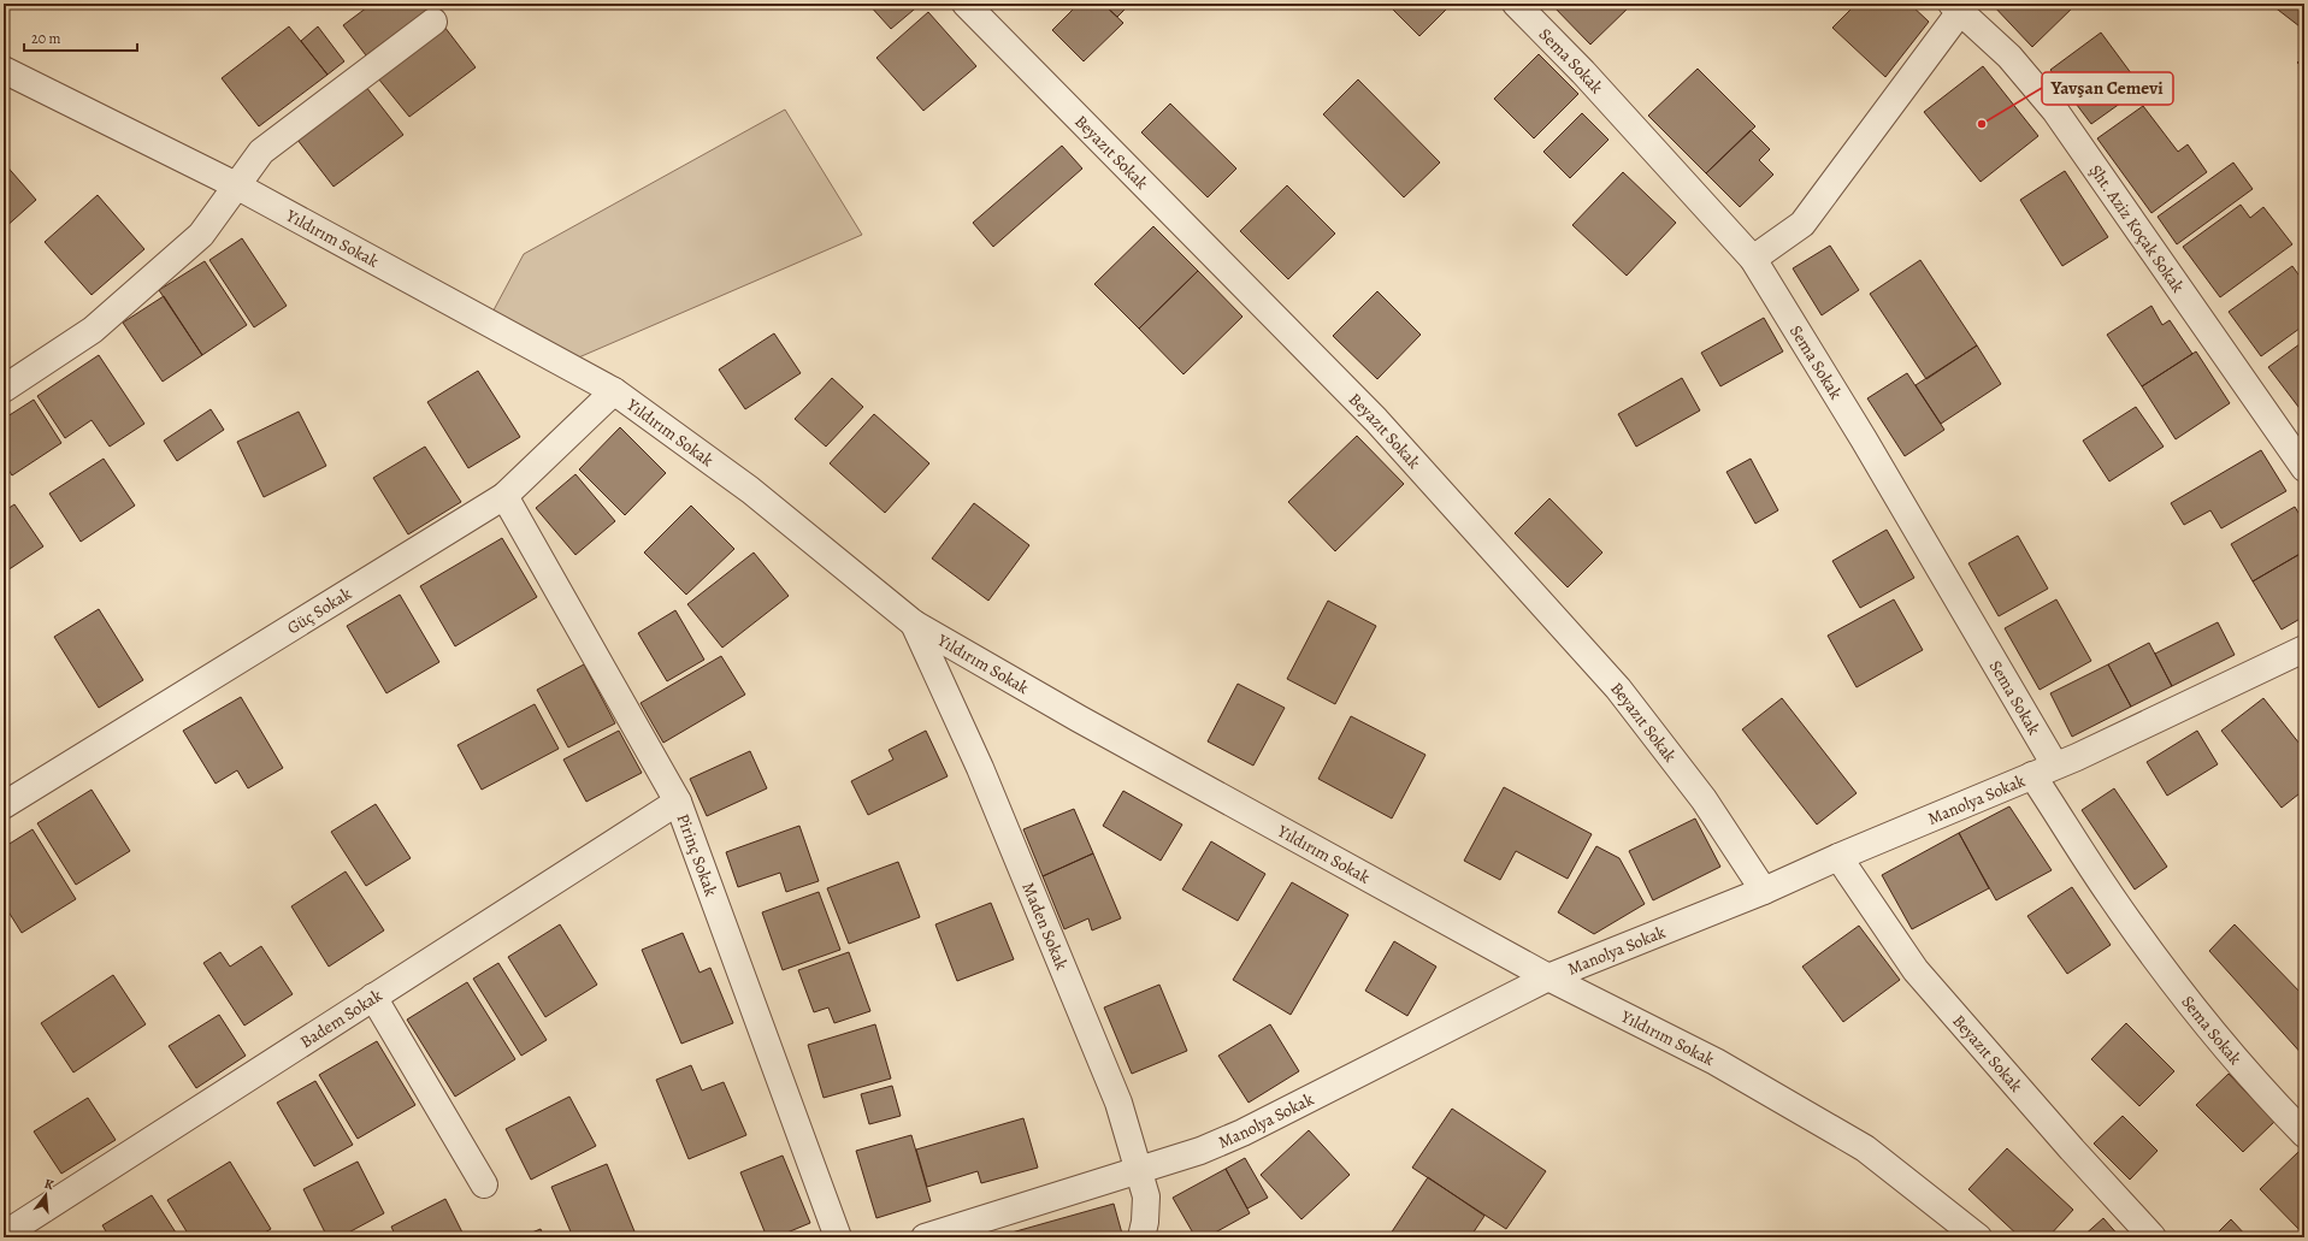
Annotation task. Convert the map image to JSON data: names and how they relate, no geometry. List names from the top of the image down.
{
  "streets": {
    "street": [
      "Sema Sokak",
      "Beyazıt Sokak",
      "Şht. Aziz Koçak Sokak",
      "Yıldırım Sokak",
      "Güç Sokak",
      "Manolya Sokak",
      "Pirinç Sokak",
      "Maden Sokak",
      "Badem Sokak"
    ]
  },
  "crossings": [
    ["Sema Sokak", "Manolya Sokak"],
    ["Beyazıt Sokak", "Manolya Sokak"],
    ["Yıldırım Sokak", "Güç Sokak"],
    ["Yıldırım Sokak", "Manolya Sokak"],
    ["Yıldırım Sokak", "Maden Sokak"],
    ["Güç Sokak", "Pirinç Sokak"],
    ["Manolya Sokak", "Maden Sokak"],
    ["Pirinç Sokak", "Badem Sokak"]
  ],
  "places": ["Yavşan Cemevi"],
  "scale_bar": "20 m",
  "north": "top"
}
